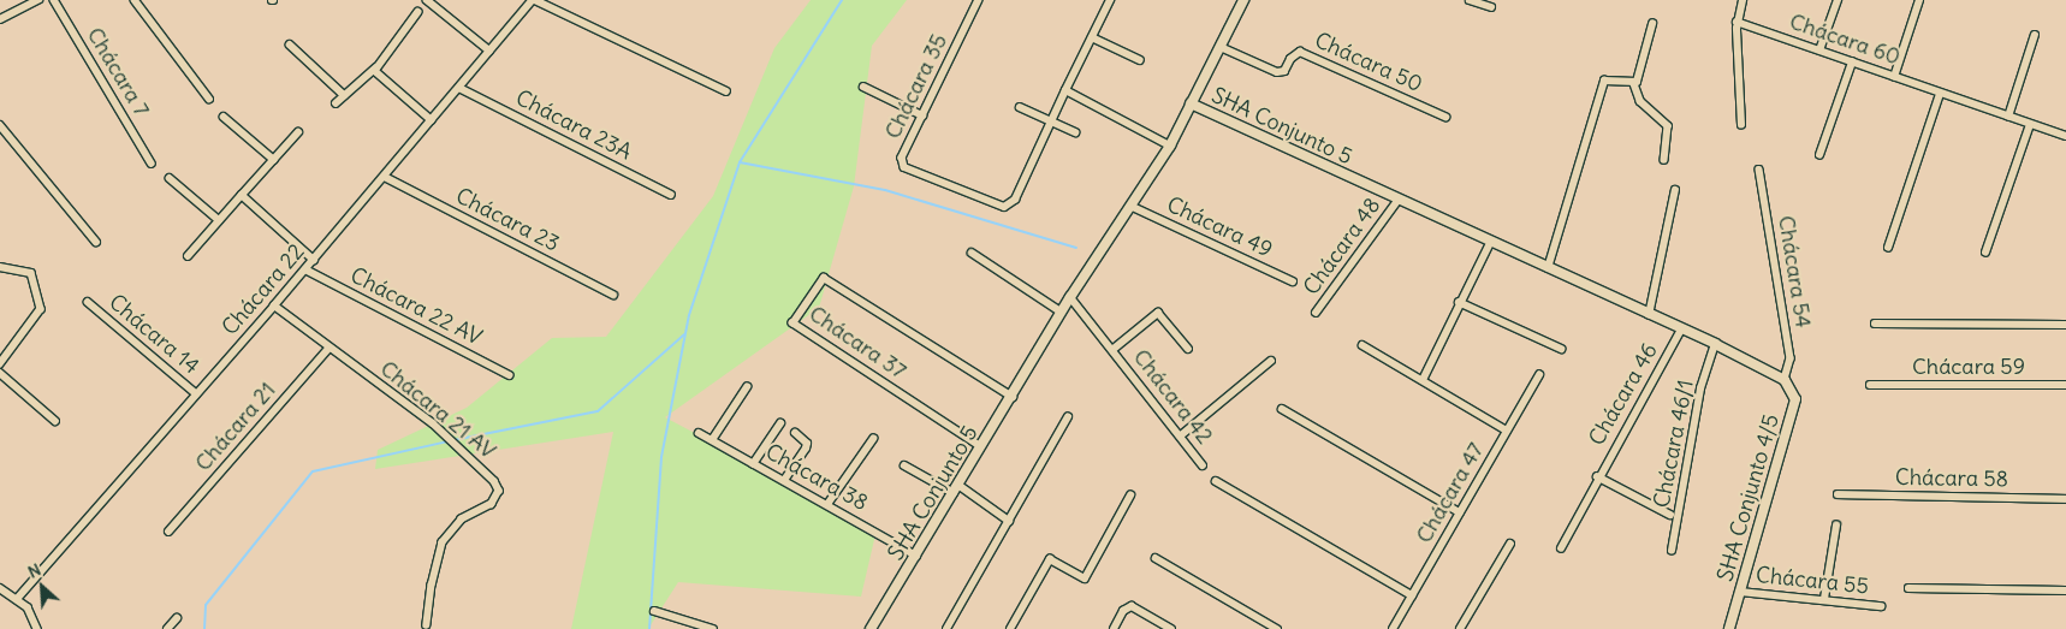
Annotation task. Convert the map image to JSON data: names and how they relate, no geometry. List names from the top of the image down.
{
  "streets": {
    "street": [
      "Chácara 60",
      "Chácara 50",
      "Chácara 7",
      "Chácara 35",
      "Chácara 23A",
      "SHA Conjunto 5",
      "Chácara 23",
      "Chácara 49",
      "Chácara 48",
      "Chácara 54",
      "Chácara 22",
      "Chácara 22 AV",
      "Chácara 14",
      "Chácara 37",
      "Chácara 59",
      "Chácara 46",
      "Chácara 42",
      "Chácara 21 AV",
      "Chácara 21",
      "Chácara 46/1",
      "Chácara 38",
      "Chácara 58",
      "Chácara 47",
      "SHA Conjunto 4/5",
      "Chácara 55"
    ]
  },
  "crossings": [
    ["Chácara 23A", "Chácara 22"],
    ["SHA Conjunto 5", "Chácara 49"],
    ["SHA Conjunto 5", "Chácara 48"],
    ["SHA Conjunto 5", "Chácara 54"],
    ["SHA Conjunto 5", "Chácara 37"],
    ["SHA Conjunto 5", "Chácara 46"],
    ["SHA Conjunto 5", "Chácara 42"],
    ["SHA Conjunto 5", "Chácara 46/1"],
    ["SHA Conjunto 5", "Chácara 38"],
    ["SHA Conjunto 5", "SHA Conjunto 4/5"],
    ["Chácara 23", "Chácara 22"],
    ["Chácara 54", "SHA Conjunto 4/5"],
    ["Chácara 22", "Chácara 22 AV"],
    ["Chácara 22", "Chácara 14"],
    ["Chácara 22", "Chácara 21 AV"],
    ["Chácara 21 AV", "Chácara 21"],
    ["SHA Conjunto 4/5", "Chácara 55"]
  ],
  "north": "top left"
}
